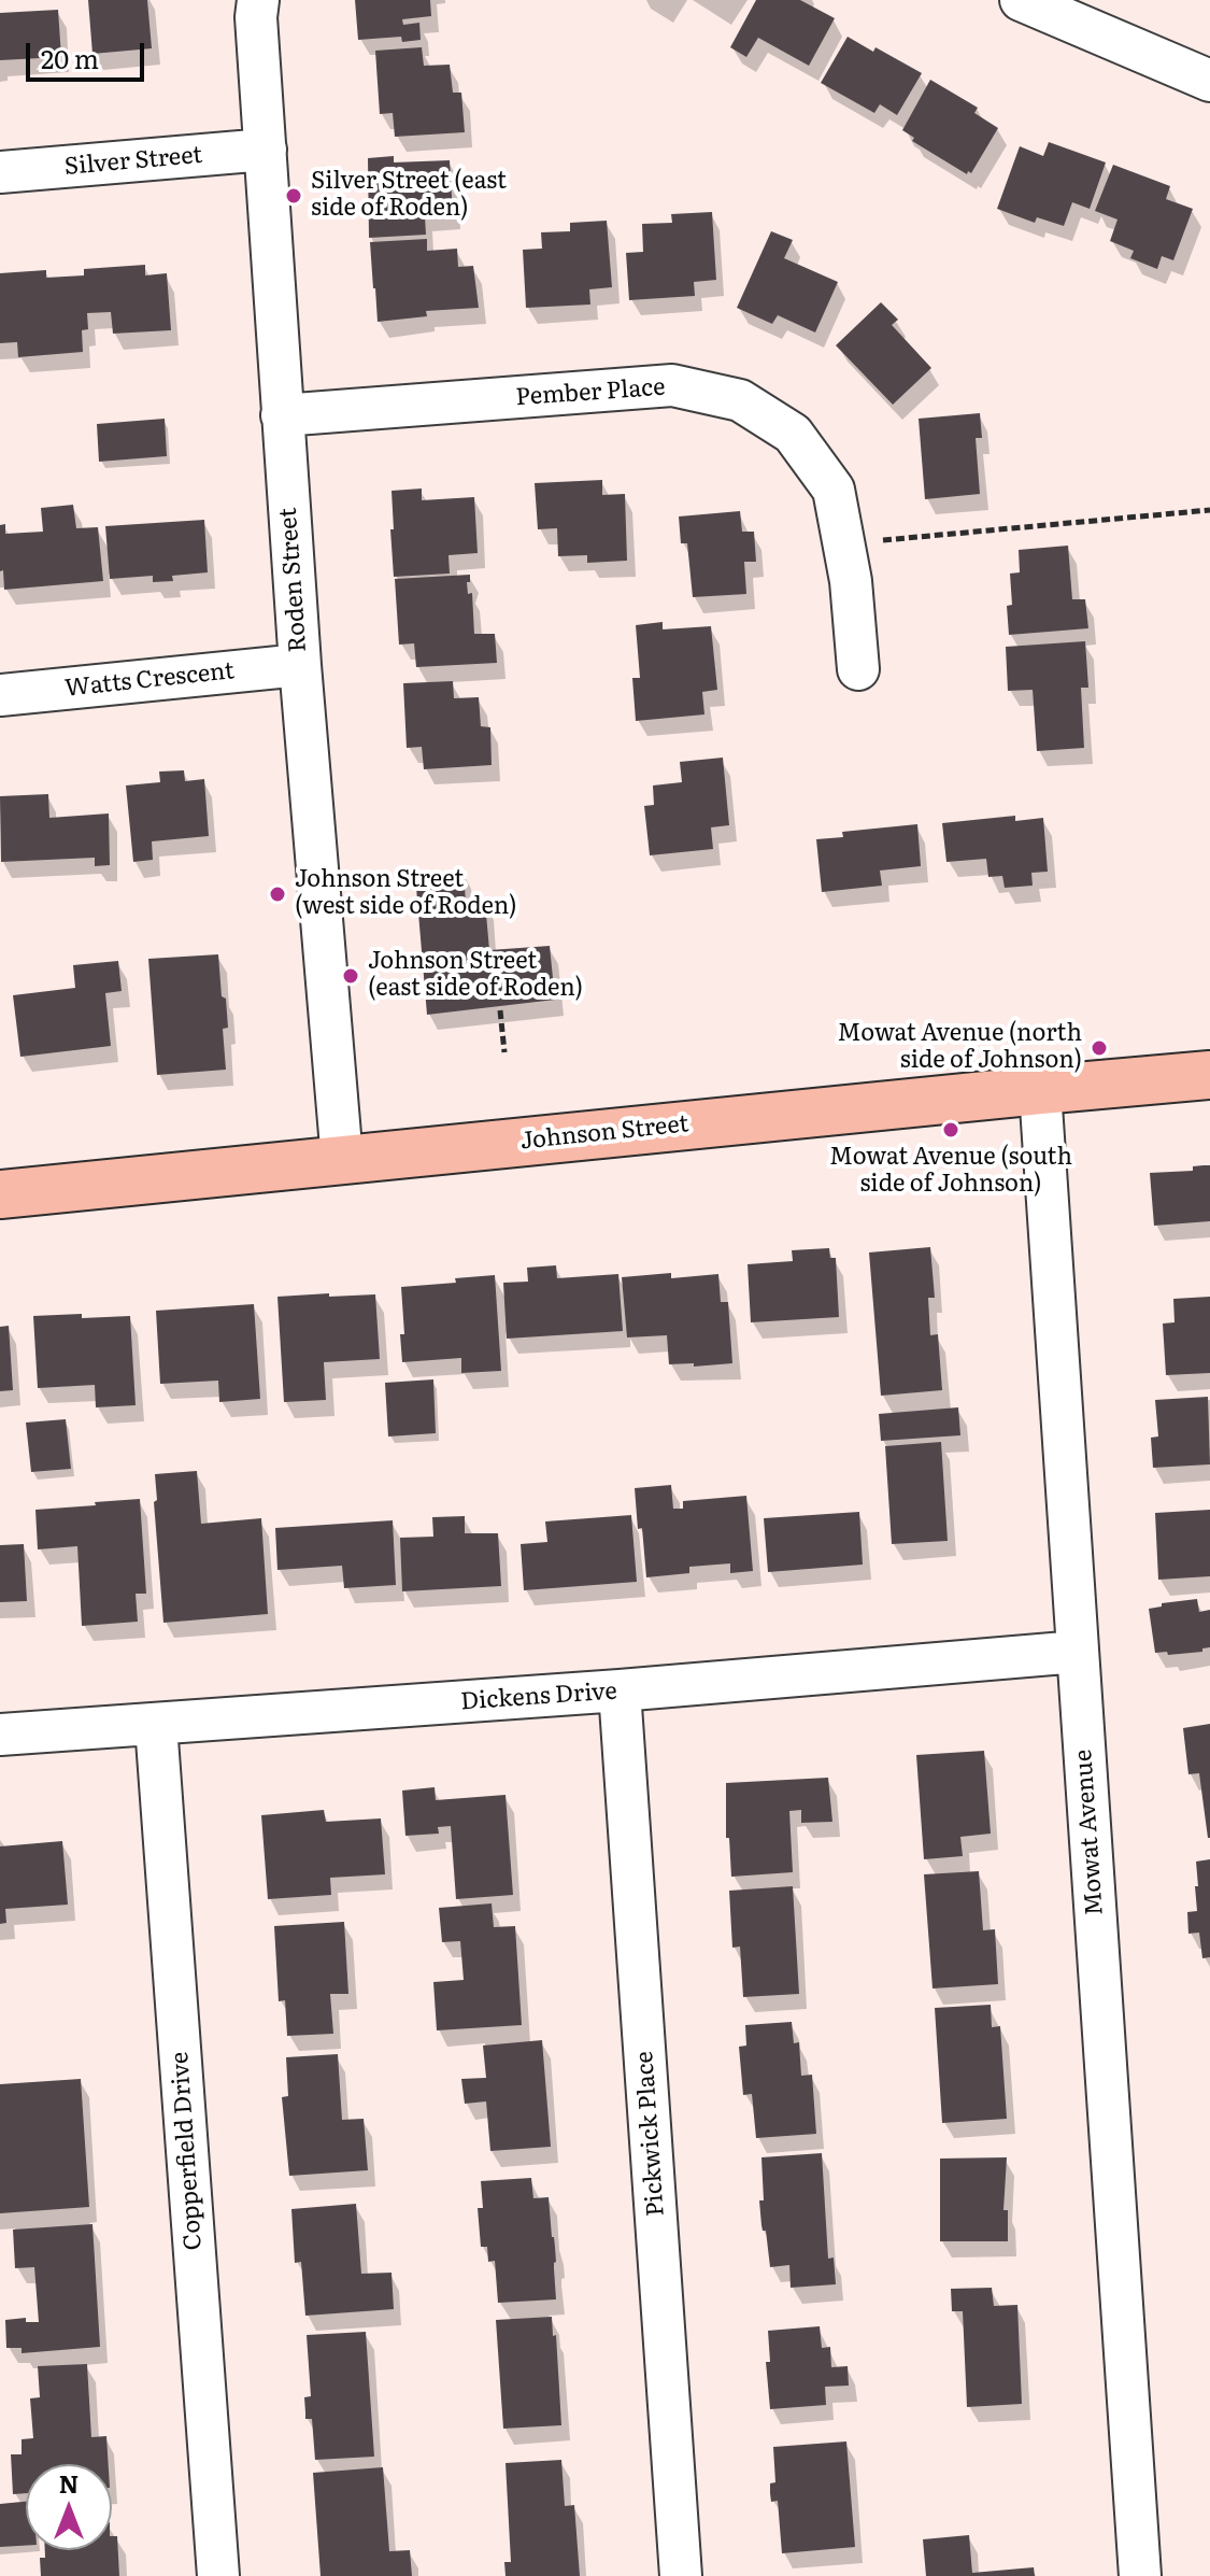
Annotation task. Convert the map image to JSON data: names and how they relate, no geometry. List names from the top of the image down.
{
  "streets": {
    "main road": ["Johnson Street"],
    "street": [
      "Silver Street",
      "Pember Place",
      "Roden Street",
      "Watts Crescent",
      "Dickens Drive",
      "Mowat Avenue",
      "Pickwick Place",
      "Copperfield Drive"
    ]
  },
  "crossings": [
    ["Silver Street", "Roden Street"],
    ["Pember Place", "Roden Street"],
    ["Roden Street", "Watts Crescent"],
    ["Roden Street", "Johnson Street"],
    ["Johnson Street", "Mowat Avenue"],
    ["Dickens Drive", "Mowat Avenue"],
    ["Dickens Drive", "Pickwick Place"],
    ["Dickens Drive", "Copperfield Drive"]
  ],
  "places": [
    "Silver Street (east side of Roden)",
    "Johnson Street (west side of Roden)",
    "Johnson Street (east side of Roden)",
    "Mowat Avenue (north side of Johnson)",
    "Mowat Avenue (south side of Johnson)"
  ],
  "scale_bar": "20 m",
  "north": "top"
}
